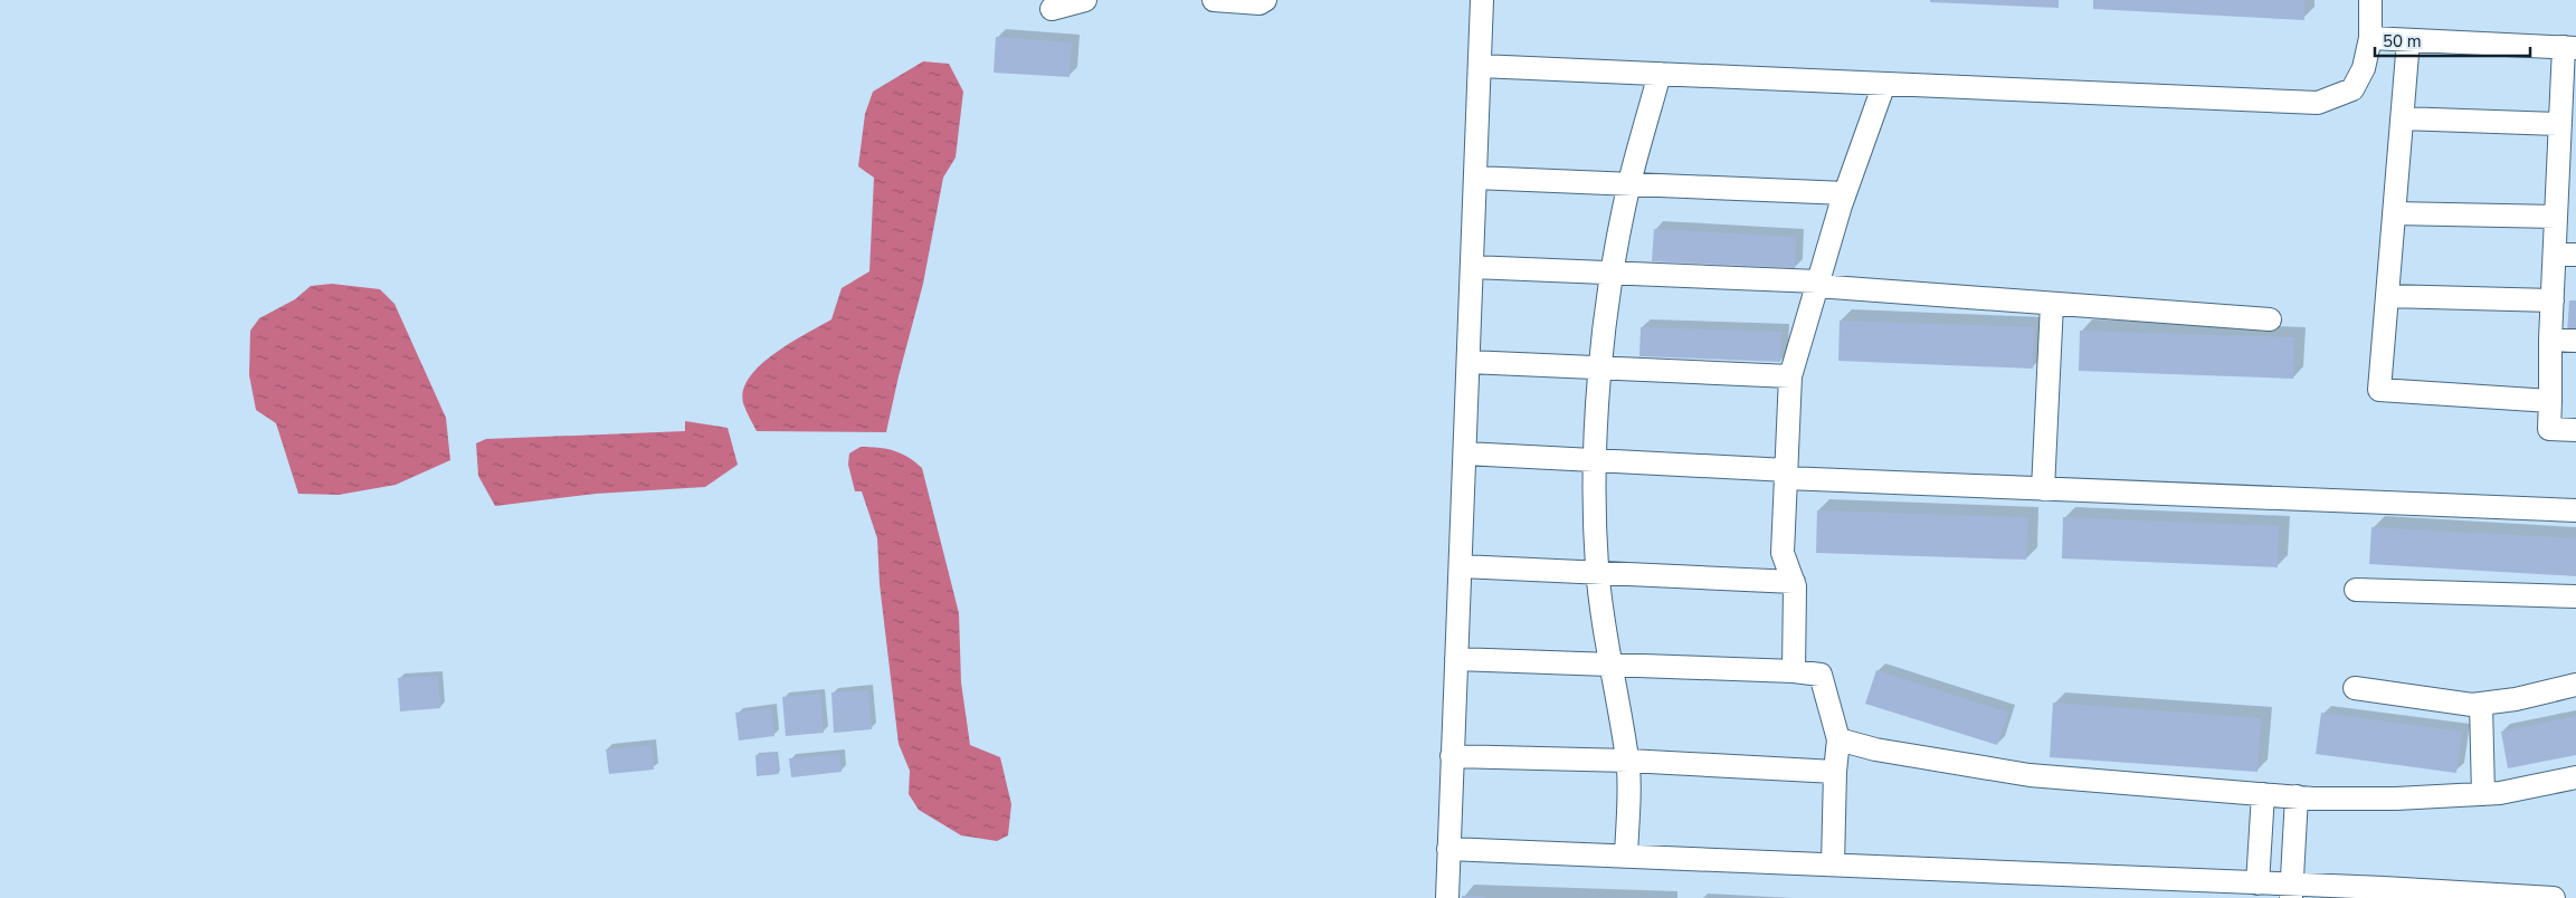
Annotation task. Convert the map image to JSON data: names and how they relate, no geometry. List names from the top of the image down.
{
  "scale_bar": "50 m"
}
